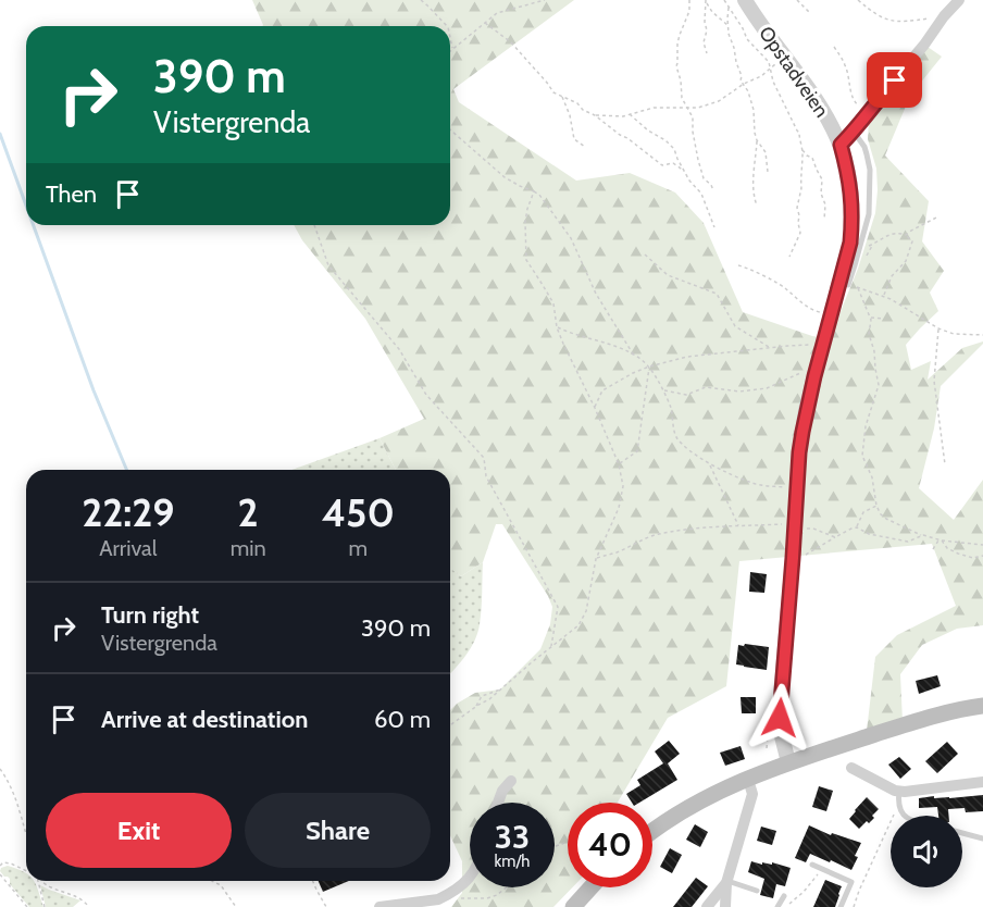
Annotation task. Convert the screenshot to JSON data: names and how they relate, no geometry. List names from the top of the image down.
{
  "streets": {
    "street": ["Opstadveien"]
  },
  "page": {
    "turn": ["390 m", "Vistergrenda"],
    "then": "Then",
    "eta": [
      "22:29",
      "Arrival",
      "2",
      "min",
      "450",
      "m"
    ],
    "list": [
      {
        "name": "Turn right",
        "note": "Vistergrenda",
        "value": "390 m"
      },
      {
        "name": "Arrive at destination",
        "value": "60 m"
      }
    ],
    "buttons": ["Exit", "Share"],
    "speed": "33 km/h",
    "limit": "40"
  }
}
